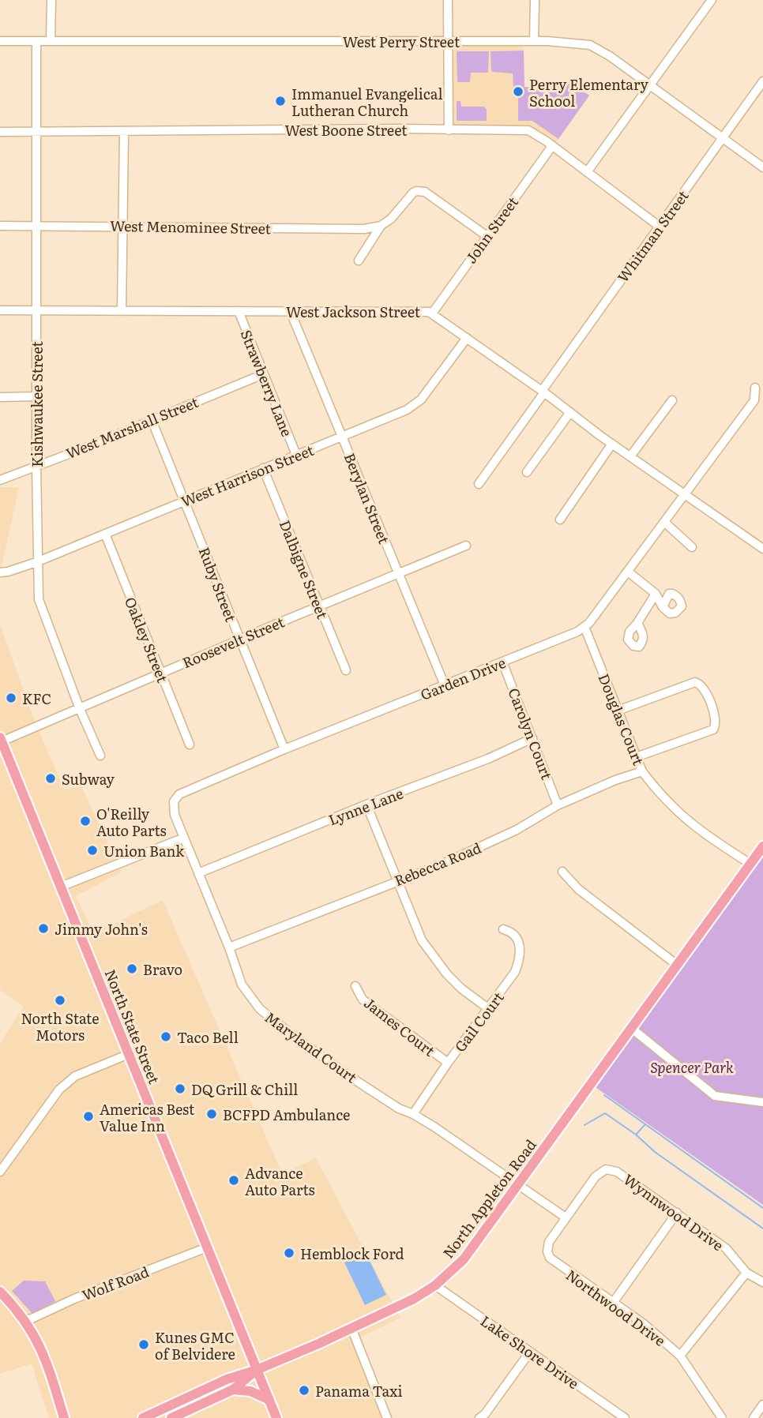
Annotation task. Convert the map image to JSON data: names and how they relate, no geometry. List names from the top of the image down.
{
  "streets": {
    "main road": ["North State Street", "North Appleton Road"],
    "street": [
      "West Perry Street",
      "West Boone Street",
      "West Menominee Street",
      "John Street",
      "Whitman Street",
      "West Jackson Street",
      "Strawberry Lane",
      "Kishwaukee Street",
      "West Marshall Street",
      "West Harrison Street",
      "Berylan Street",
      "Dalbigne Street",
      "Ruby Street",
      "Oakley Street",
      "Roosevelt Street",
      "Garden Drive",
      "Douglas Court",
      "Carolyn Court",
      "Lynne Lane",
      "Rebecca Road",
      "Gail Court",
      "James Court",
      "Maryland Court",
      "Wynnwood Drive",
      "Wolf Road",
      "Northwood Drive",
      "Lake Shore Drive"
    ]
  },
  "crossings": [
    ["West Perry Street", "Whitman Street"],
    ["West Perry Street", "Kishwaukee Street"],
    ["West Boone Street", "John Street"],
    ["West Boone Street", "Whitman Street"],
    ["West Boone Street", "Kishwaukee Street"],
    ["West Menominee Street", "Kishwaukee Street"],
    ["John Street", "West Jackson Street"],
    ["Whitman Street", "West Jackson Street"],
    ["West Jackson Street", "Strawberry Lane"],
    ["West Jackson Street", "Kishwaukee Street"],
    ["West Jackson Street", "West Harrison Street"],
    ["West Jackson Street", "Berylan Street"],
    ["West Jackson Street", "Garden Drive"],
    ["Strawberry Lane", "West Marshall Street"],
    ["Strawberry Lane", "West Harrison Street"],
    ["Kishwaukee Street", "West Marshall Street"],
    ["Kishwaukee Street", "West Harrison Street"],
    ["Kishwaukee Street", "Roosevelt Street"],
    ["West Marshall Street", "Ruby Street"],
    ["West Harrison Street", "Berylan Street"],
    ["West Harrison Street", "Dalbigne Street"],
    ["West Harrison Street", "Ruby Street"],
    ["West Harrison Street", "Oakley Street"],
    ["Berylan Street", "Roosevelt Street"],
    ["Berylan Street", "Garden Drive"],
    ["Dalbigne Street", "Roosevelt Street"],
    ["Ruby Street", "Roosevelt Street"],
    ["Ruby Street", "Garden Drive"],
    ["Oakley Street", "Roosevelt Street"],
    ["Roosevelt Street", "North State Street"],
    ["Garden Drive", "Douglas Court"],
    ["Garden Drive", "Carolyn Court"],
    ["Garden Drive", "Maryland Court"],
    ["Douglas Court", "Rebecca Road"],
    ["Douglas Court", "North Appleton Road"],
    ["Carolyn Court", "Lynne Lane"],
    ["Carolyn Court", "Rebecca Road"],
    ["Lynne Lane", "Maryland Court"],
    ["Rebecca Road", "Maryland Court"],
    ["Gail Court", "James Court"],
    ["Gail Court", "Maryland Court"],
    ["North State Street", "North Appleton Road"],
    ["North State Street", "Wolf Road"],
    ["Maryland Court", "North Appleton Road"],
    ["Maryland Court", "Wynnwood Drive"],
    ["Maryland Court", "Northwood Drive"],
    ["North Appleton Road", "Lake Shore Drive"],
    ["Wynnwood Drive", "Northwood Drive"]
  ],
  "parks": ["Spencer Park"],
  "places": [
    "Perry Elementary School",
    "Immanuel Evangelical Lutheran Church",
    "KFC",
    "Subway",
    "O'Reilly Auto Parts",
    "Union Bank",
    "Jimmy John's",
    "Bravo",
    "North State Motors",
    "Taco Bell",
    "DQ Grill & Chill",
    "BCFPD Ambulance",
    "Americas Best Value Inn",
    "Advance Auto Parts",
    "Hemblock Ford",
    "Kunes GMC of Belvidere",
    "Panama Taxi"
  ]
}
